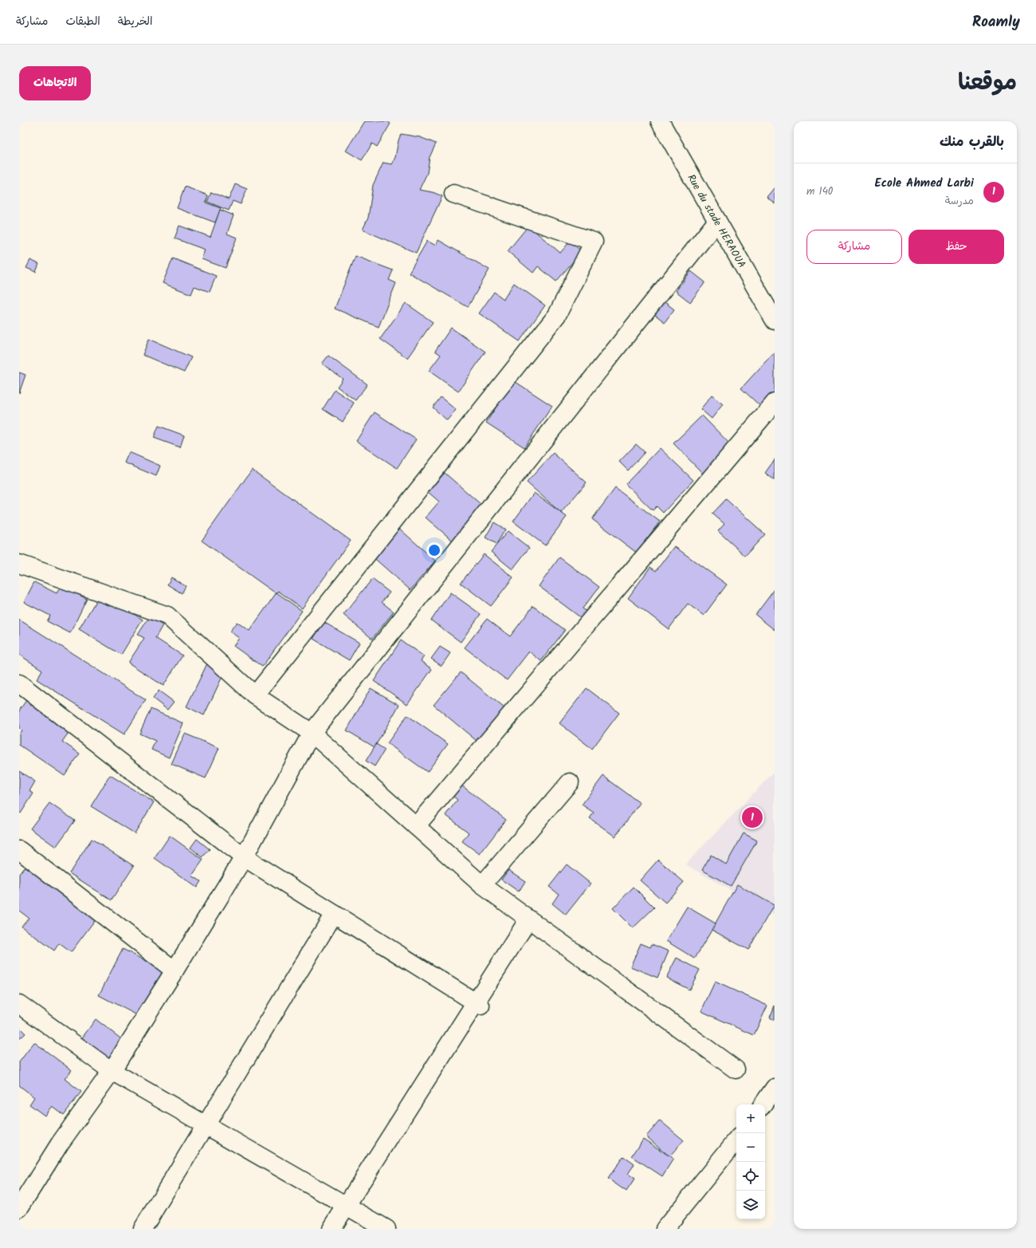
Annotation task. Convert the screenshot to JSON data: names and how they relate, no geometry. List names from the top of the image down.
{
  "streets": {
    "street": ["Rue du stade HERAOUA"]
  },
  "page": {
    "header": "Roamly",
    "nav": ["الخريطة", "الطبقات", "مشاركة"],
    "title": "موقعنا",
    "buttons": [
      "الاتجاهات",
      ["حفظ", "مشاركة"]
    ],
    "heading": "بالقرب منك",
    "list": [
      {
        "mark": "1",
        "name": "Ecole Ahmed Larbi",
        "note": "مدرسة",
        "value": "140 m"
      }
    ],
    "pins": "1",
    "map_buttons": ["+", "−"]
  }
}
